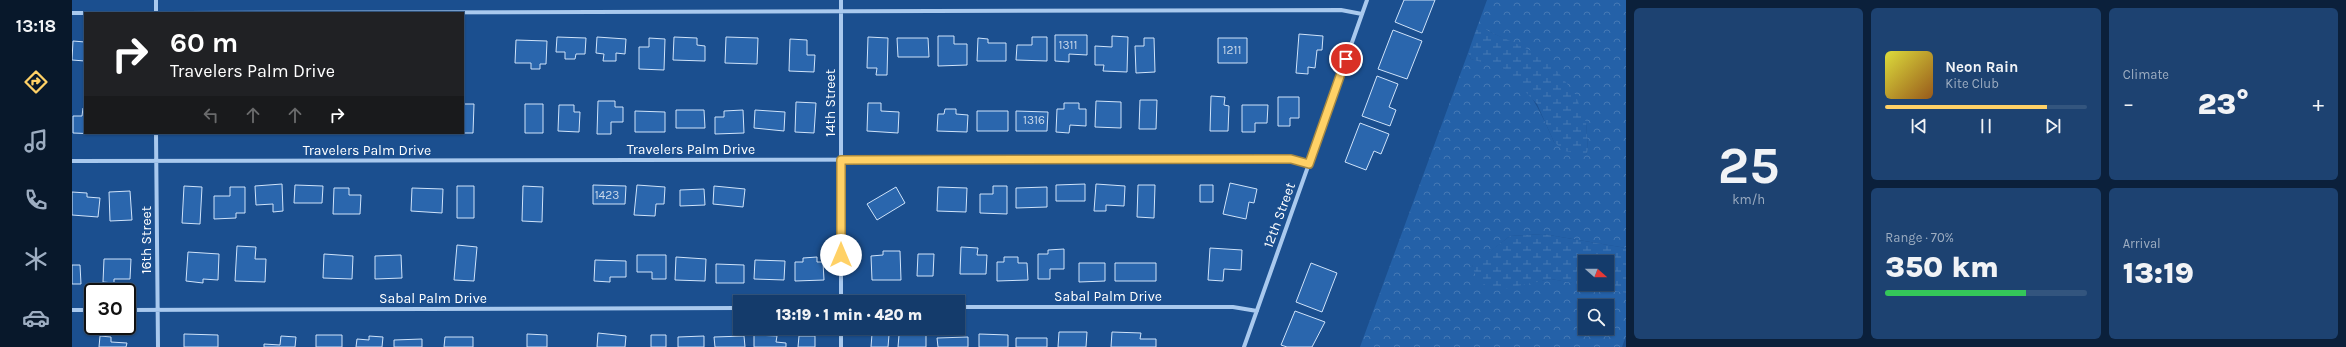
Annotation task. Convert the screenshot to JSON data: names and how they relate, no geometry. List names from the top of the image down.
{
  "streets": {
    "street": [
      "14th Street",
      "Travelers Palm Drive",
      "12th Street",
      "16th Street",
      "Sabal Palm Drive"
    ]
  },
  "crossings": [
    ["14th Street", "Travelers Palm Drive"],
    ["Travelers Palm Drive", "12th Street"],
    ["Travelers Palm Drive", "16th Street"],
    ["12th Street", "Sabal Palm Drive"],
    ["16th Street", "Sabal Palm Drive"]
  ],
  "house_numbers": [
    "1311",
    "1211",
    "1316",
    "1423"
  ],
  "north": "right",
  "page": {
    "tabs": "13:18",
    "tile": [
      ["25", "km/h"],
      "Climate",
      ["Range · 70%", "350 km"],
      ["Arrival", "13:19"]
    ],
    "turn": ["60 m", "Travelers Palm Drive"],
    "song": ["Neon Rain", "Kite Club"],
    "heat": ["−", "23°", "+"],
    "limit": "30",
    "trip": "13:19 · 1 min · 420 m"
  }
}
